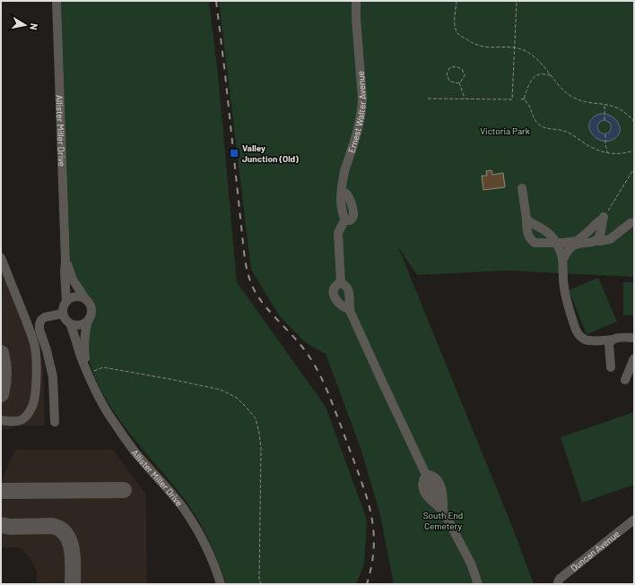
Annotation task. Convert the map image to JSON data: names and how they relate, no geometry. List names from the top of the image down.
{
  "streets": {
    "street": ["Ernest Walter Avenue", "Allister Miller Drive", "Duncan Avenue"]
  },
  "parks": ["Victoria Park", "South End Cemetery"],
  "places": {
    "transit": ["Valley Junction (Old)"]
  },
  "north": "right"
}
